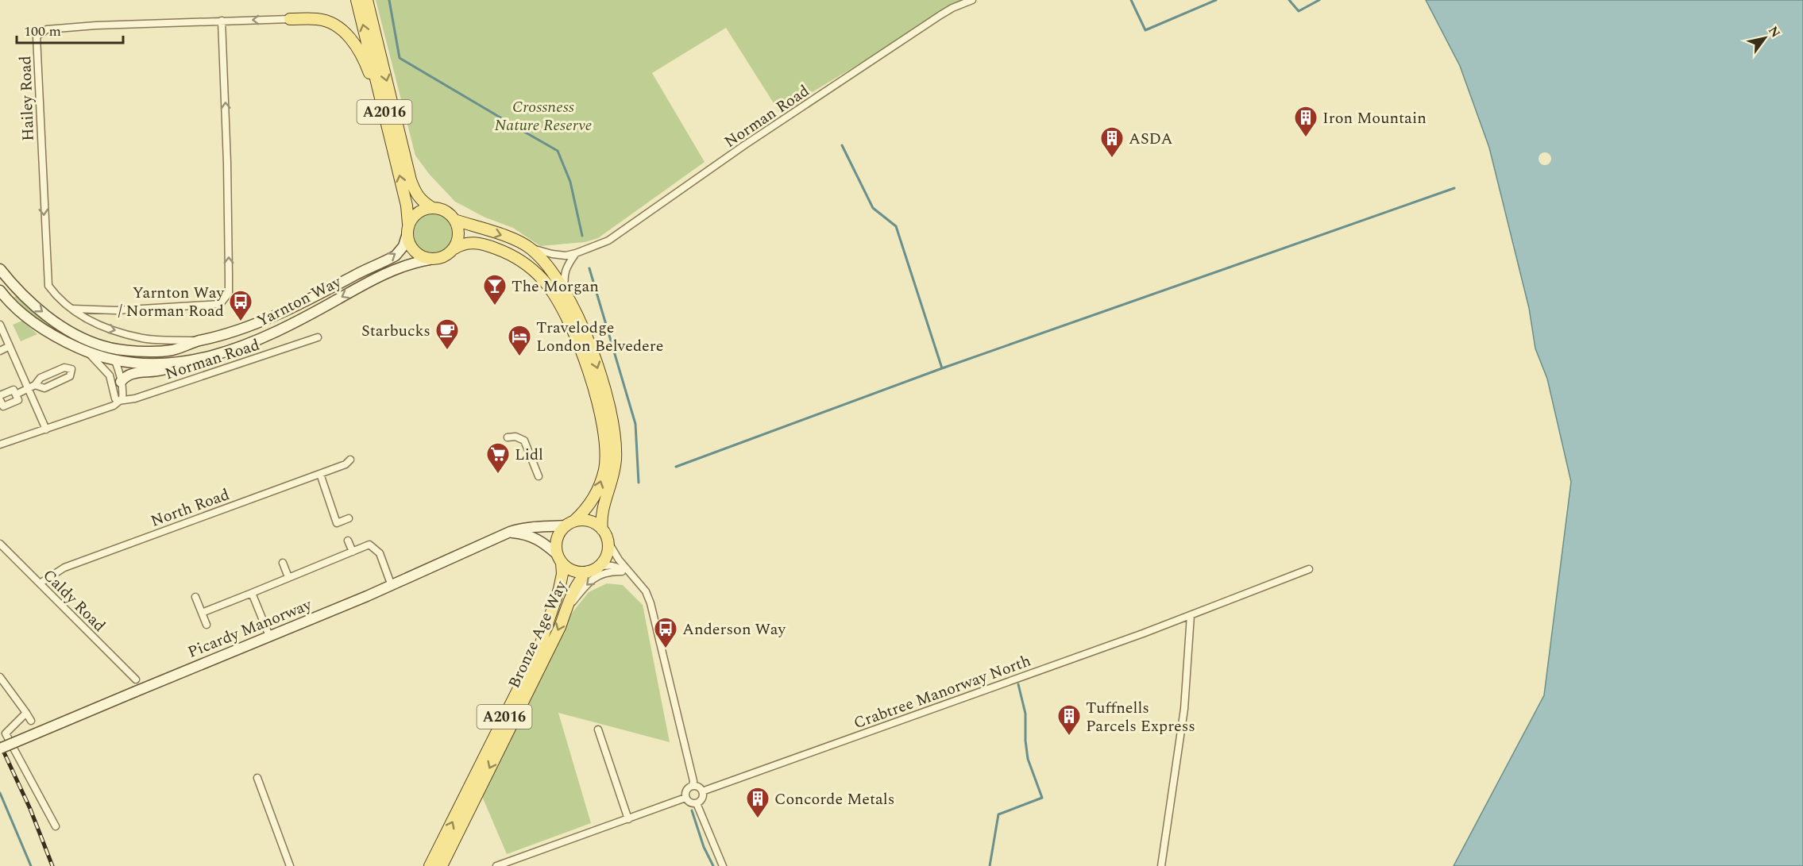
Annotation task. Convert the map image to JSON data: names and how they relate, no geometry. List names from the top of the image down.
{
  "streets": {
    "main road": ["A2016", "Bronze Age Way"],
    "street": [
      "Hailey Road",
      "Norman Road",
      "Yarnton Way",
      "North Road",
      "Caldy Road",
      "Picardy Manorway",
      "Crabtree Manorway North"
    ]
  },
  "crossings": [
    ["Hailey Road", "Yarnton Way"],
    ["A2016", "Yarnton Way"],
    ["North Road", "Caldy Road"],
    ["Picardy Manorway", "Bronze Age Way"]
  ],
  "parks": ["Crossness Nature Reserve"],
  "places": {
    "building": [
      "Iron Mountain",
      "ASDA",
      "Tuffnells Parcels Express",
      "Concorde Metals"
    ],
    "bar": ["The Morgan"],
    "bus stop": ["Yarnton Way / Norman Road", "Anderson Way"],
    "cafe": ["Starbucks"],
    "hotel": ["Travelodge London Belvedere"],
    "supermarket": ["Lidl"]
  },
  "scale_bar": "100 m",
  "north": "top right"
}
